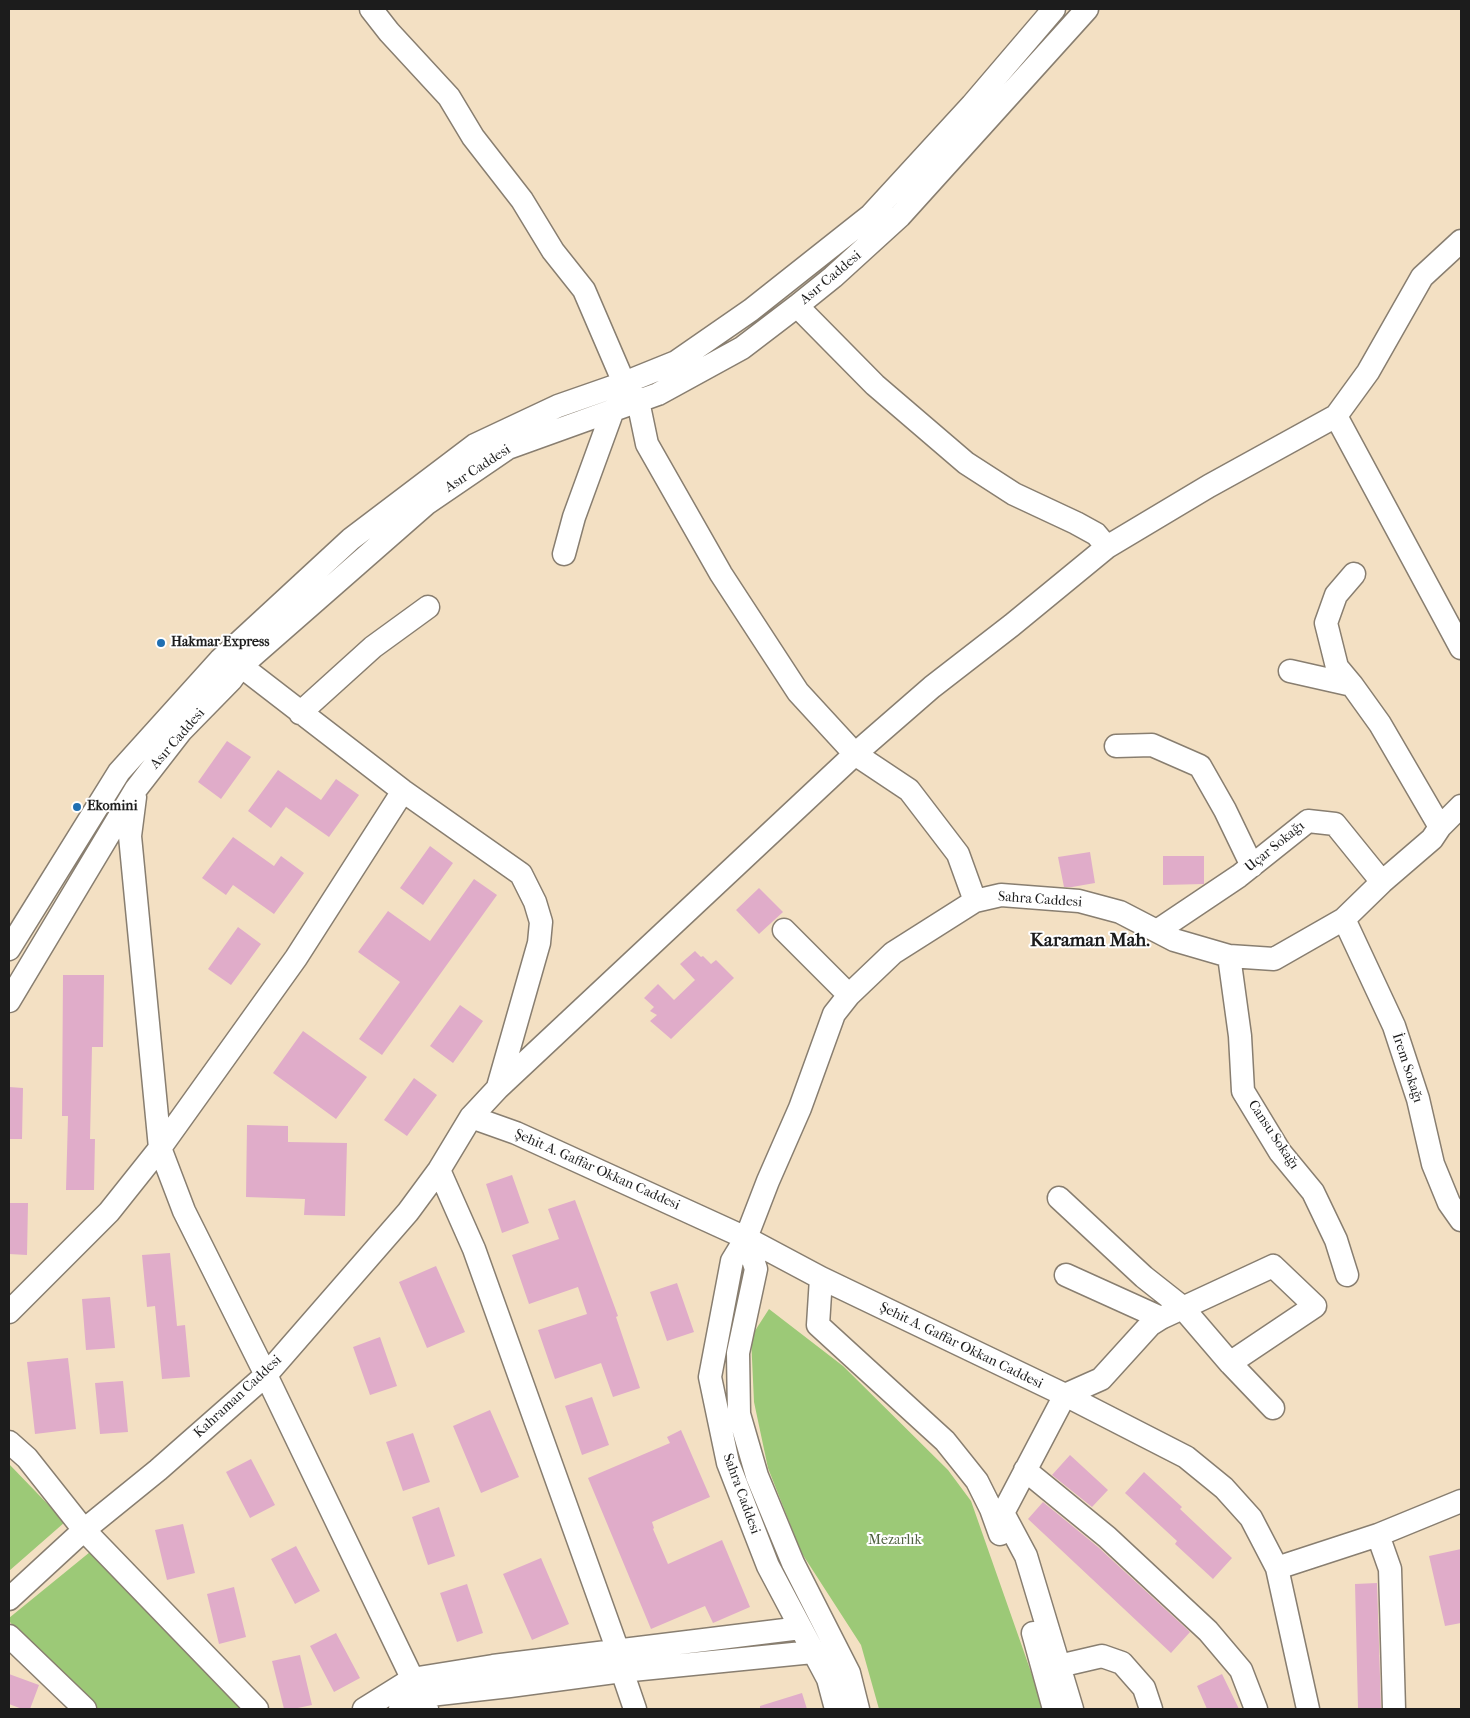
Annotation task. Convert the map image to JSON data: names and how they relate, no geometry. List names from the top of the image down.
{
  "streets": {
    "street": [
      "Asır Caddesi",
      "Uçar Sokağı",
      "Sahra Caddesi",
      "İrem Sokağı",
      "Cansu Sokağı",
      "Şehit A. Gaffar Okkan Caddesi",
      "Kahraman Caddesi"
    ]
  },
  "crossings": [
    ["Uçar Sokağı", "Sahra Caddesi"],
    ["Sahra Caddesi", "İrem Sokağı"],
    ["Sahra Caddesi", "Cansu Sokağı"],
    ["Sahra Caddesi", "Şehit A. Gaffar Okkan Caddesi"],
    ["Şehit A. Gaffar Okkan Caddesi", "Kahraman Caddesi"]
  ],
  "districts": ["Karaman Mah."],
  "parks": ["Mezarlık"],
  "places": ["Hakmar Express", "Ekomini"]
}
